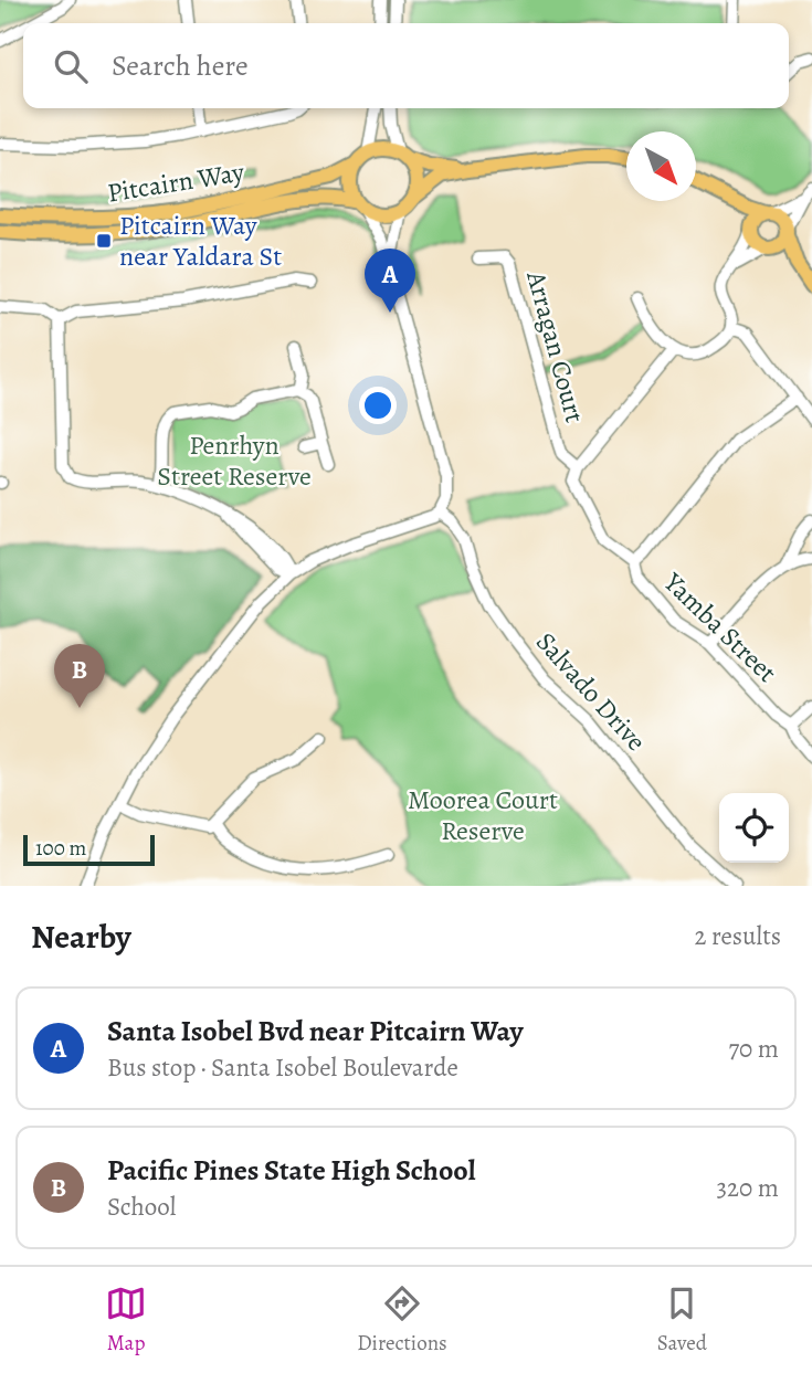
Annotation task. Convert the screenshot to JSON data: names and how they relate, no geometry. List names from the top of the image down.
{
  "streets": {
    "main road": ["Pitcairn Way"],
    "street": ["Arragan Court", "Yamba Street", "Salvado Drive"]
  },
  "parks": ["Penrhyn Street Reserve", "Moorea Court Reserve"],
  "places": {
    "transit": ["Pitcairn Way near Yaldara St"]
  },
  "scale_bar": "100 m",
  "north": "bottom right",
  "page": {
    "search": "Search here",
    "pins": ["A", "B"],
    "scale": "100 m",
    "heading": ["Nearby", "2 results"],
    "list": [
      {
        "mark": "A",
        "name": "Santa Isobel Bvd near Pitcairn Way",
        "note": "Bus stop · Santa Isobel Boulevarde",
        "value": "70 m"
      },
      {
        "mark": "B",
        "name": "Pacific Pines State High School",
        "note": "School",
        "value": "320 m"
      }
    ],
    "nav": ["Map", "Directions", "Saved"]
  }
}
